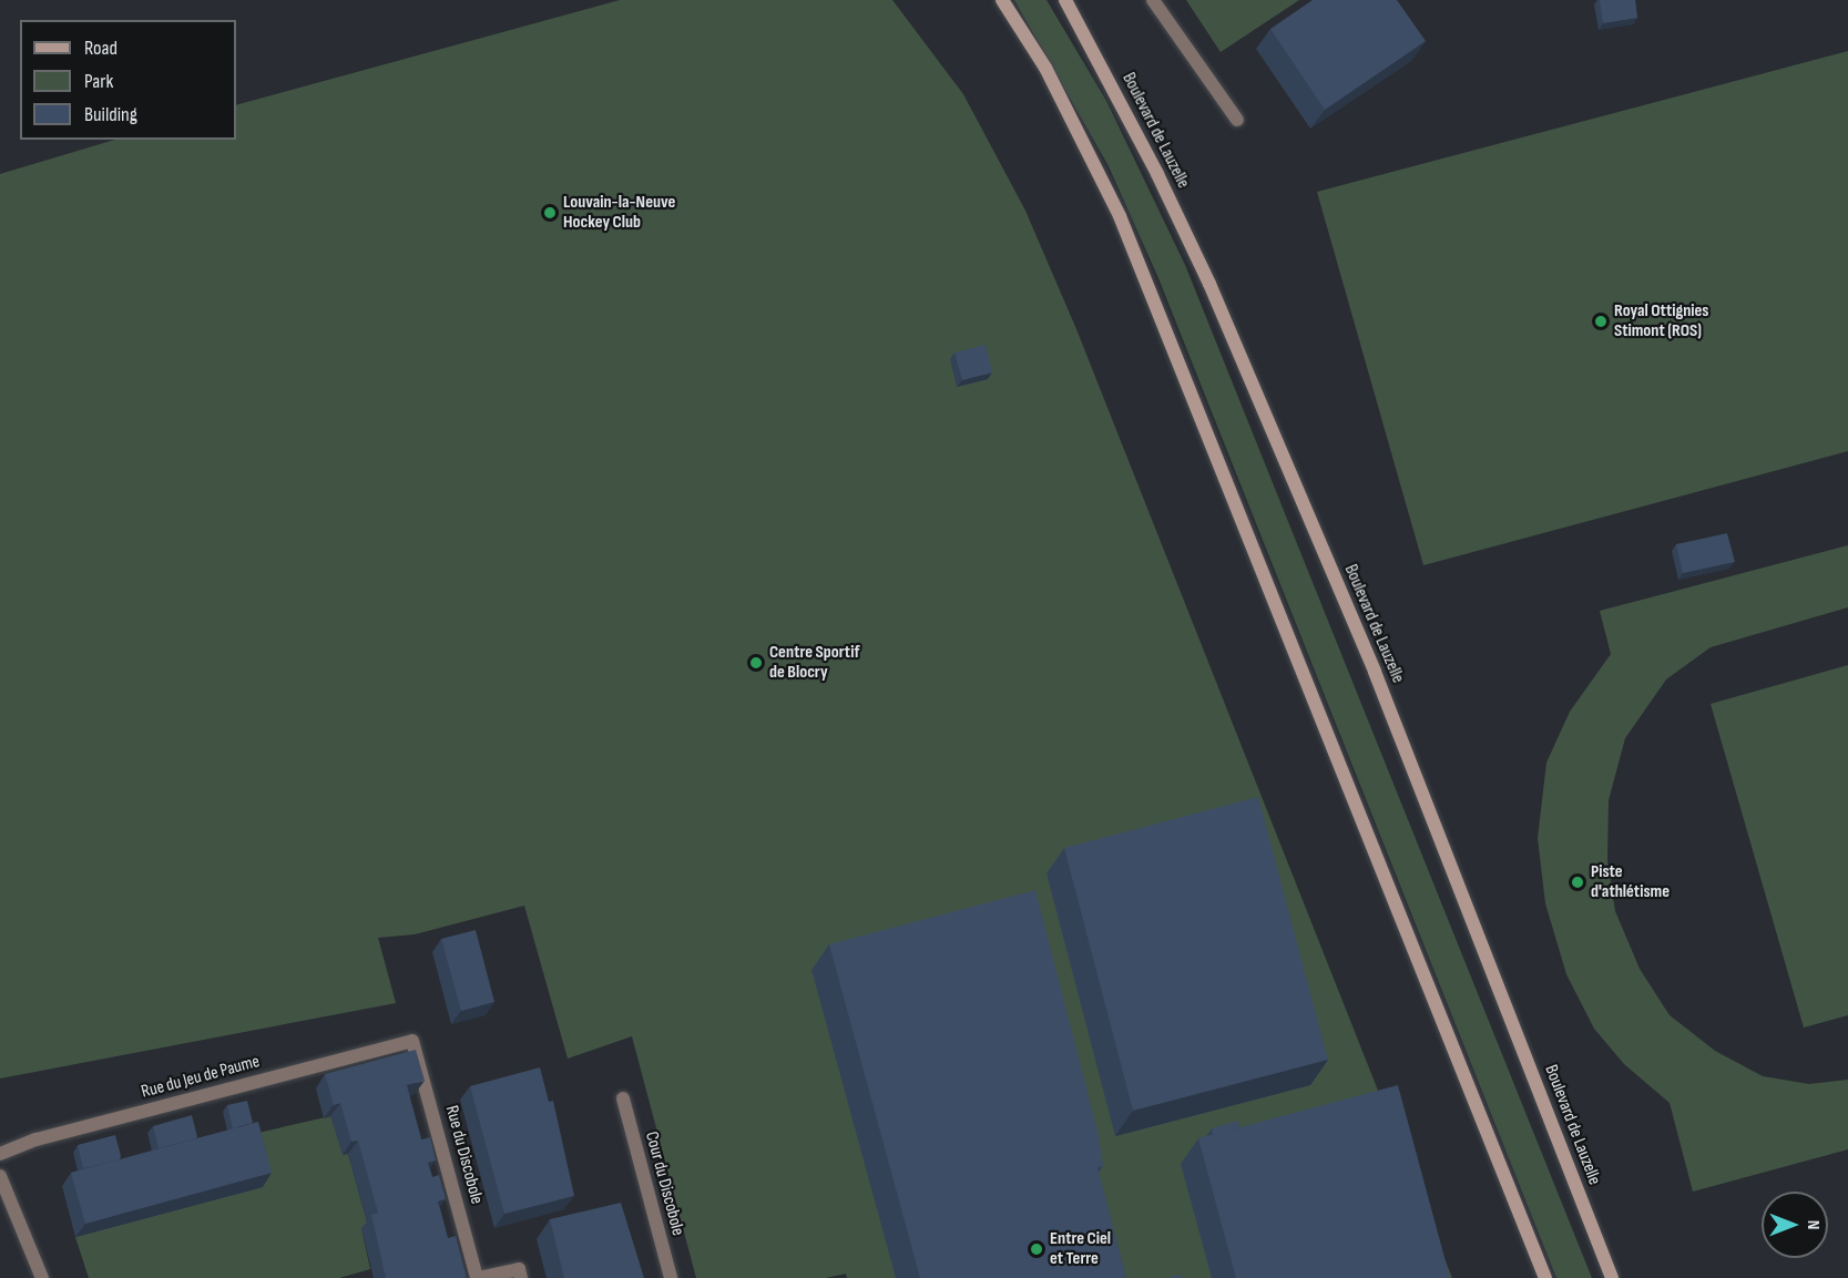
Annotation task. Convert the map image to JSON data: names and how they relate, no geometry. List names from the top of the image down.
{
  "streets": {
    "main road": ["Boulevard de Lauzelle"],
    "street": ["Rue du Jeu de Paume", "Rue du Discobole", "Cour du Discobole"]
  },
  "crossings": [
    ["Rue du Jeu de Paume", "Rue du Discobole"]
  ],
  "places": [
    "Louvain-la-Neuve Hockey Club",
    "Royal Ottignies Stimont (ROS)",
    "Centre Sportif de Blocry",
    "Piste d'athlétisme",
    "Entre Ciel et Terre"
  ],
  "legend": ["Road", "Park", "Building"],
  "north": "right"
}
